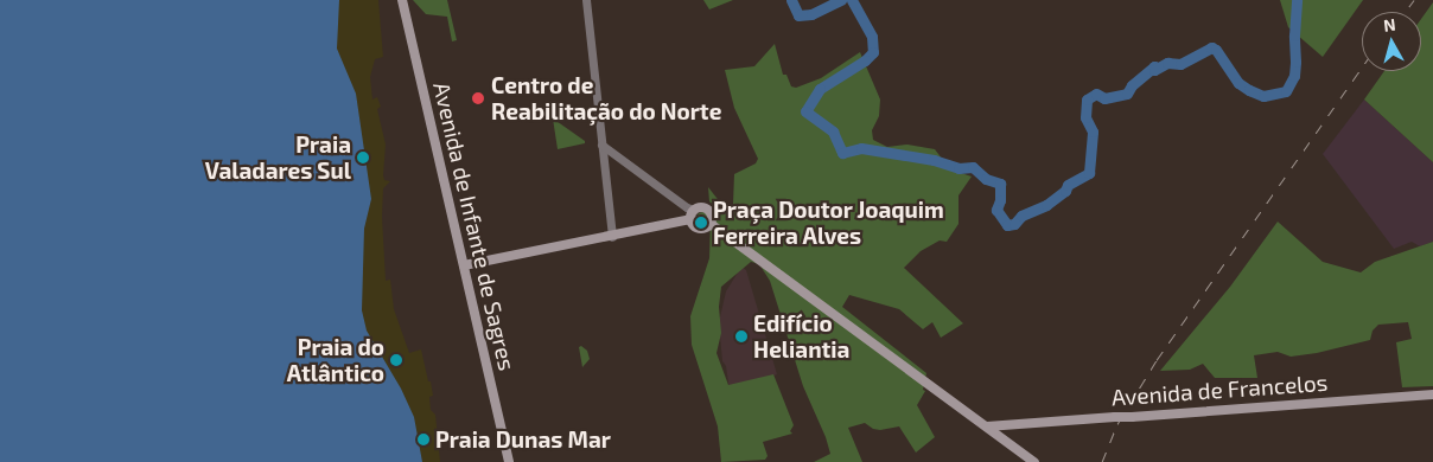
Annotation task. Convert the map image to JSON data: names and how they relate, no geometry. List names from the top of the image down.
{
  "streets": {
    "main road": ["Avenida de Infante de Sagres", "Avenida de Francelos"]
  },
  "places": [
    "Centro de Reabilitação do Norte",
    "Praia Valadares Sul",
    "Praça Doutor Joaquim Ferreira Alves",
    "Edifício Heliantia",
    "Praia do Atlântico",
    "Praia Dunas Mar"
  ],
  "north": "top"
}
